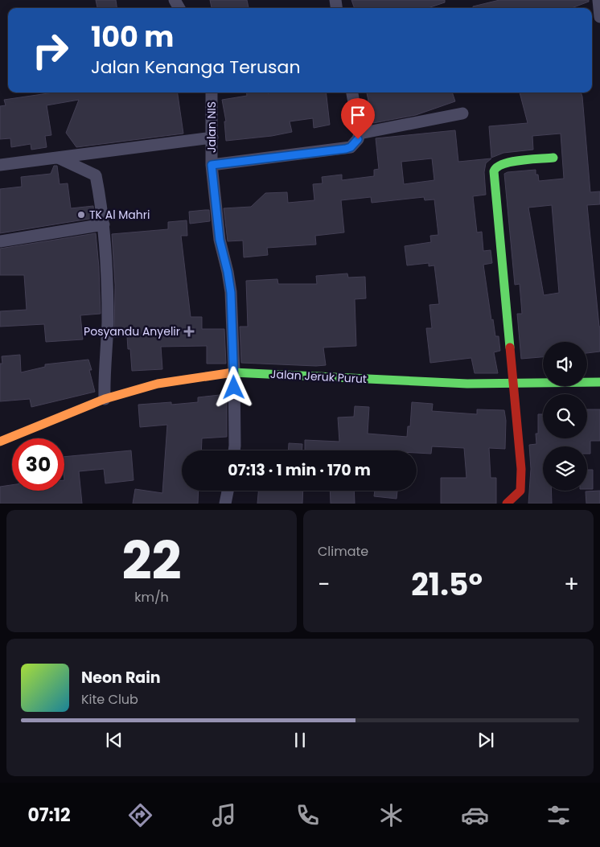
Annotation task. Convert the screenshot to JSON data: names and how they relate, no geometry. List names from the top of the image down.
{
  "streets": {
    "street": ["Jalan NIS", "Jalan Jeruk Purut"]
  },
  "crossings": [
    ["Jalan NIS", "Jalan Jeruk Purut"]
  ],
  "places": {
    "other": ["TK Al Mahri"],
    "health": ["Posyandu Anyelir"]
  },
  "page": {
    "turn": ["100 m", "Jalan Kenanga Terusan"],
    "limit": "30",
    "trip": "07:13 · 1 min · 170 m",
    "tile": [
      ["22", "km/h"],
      "Climate"
    ],
    "heat": ["−", "21.5°", "+"],
    "song": ["Neon Rain", "Kite Club"],
    "tabs": "07:12"
  }
}
